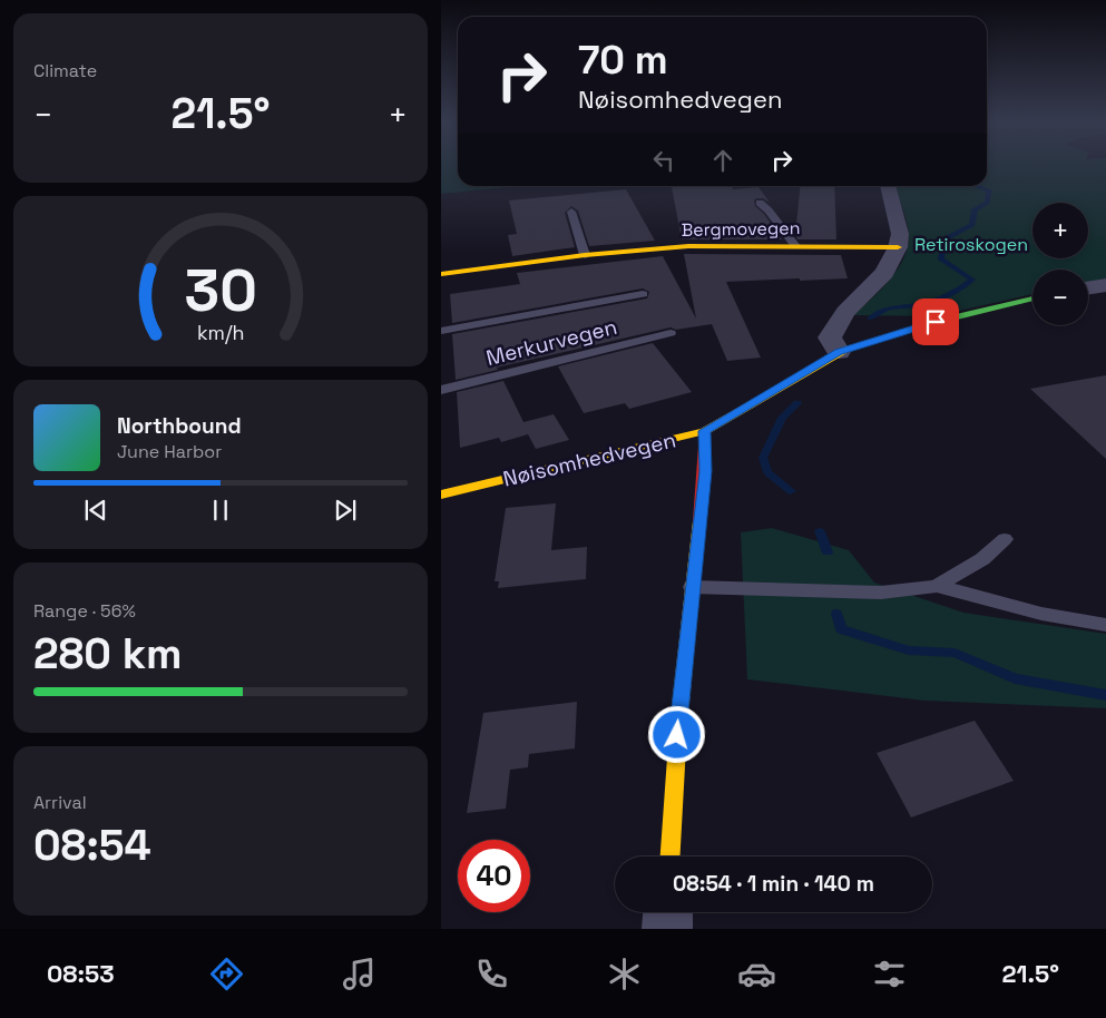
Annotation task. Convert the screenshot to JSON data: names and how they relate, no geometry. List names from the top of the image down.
{
  "streets": {
    "street": ["Bergmovegen", "Nøisomhedvegen"],
    "lane": ["Merkurvegen"]
  },
  "parks": ["Retiroskogen"],
  "page": {
    "tile": [
      "Climate",
      ["Range · 56%", "280 km"],
      ["Arrival", "08:54"]
    ],
    "turn": ["70 m", "Nøisomhedvegen"],
    "heat": ["−", "21.5°", "+"],
    "map_buttons": ["+", "−"],
    "song": ["Northbound", "June Harbor"],
    "limit": "40",
    "trip": "08:54 · 1 min · 140 m",
    "tabs": ["08:53", "21.5°"],
    "gauge": ["30", "km/h"]
  }
}
